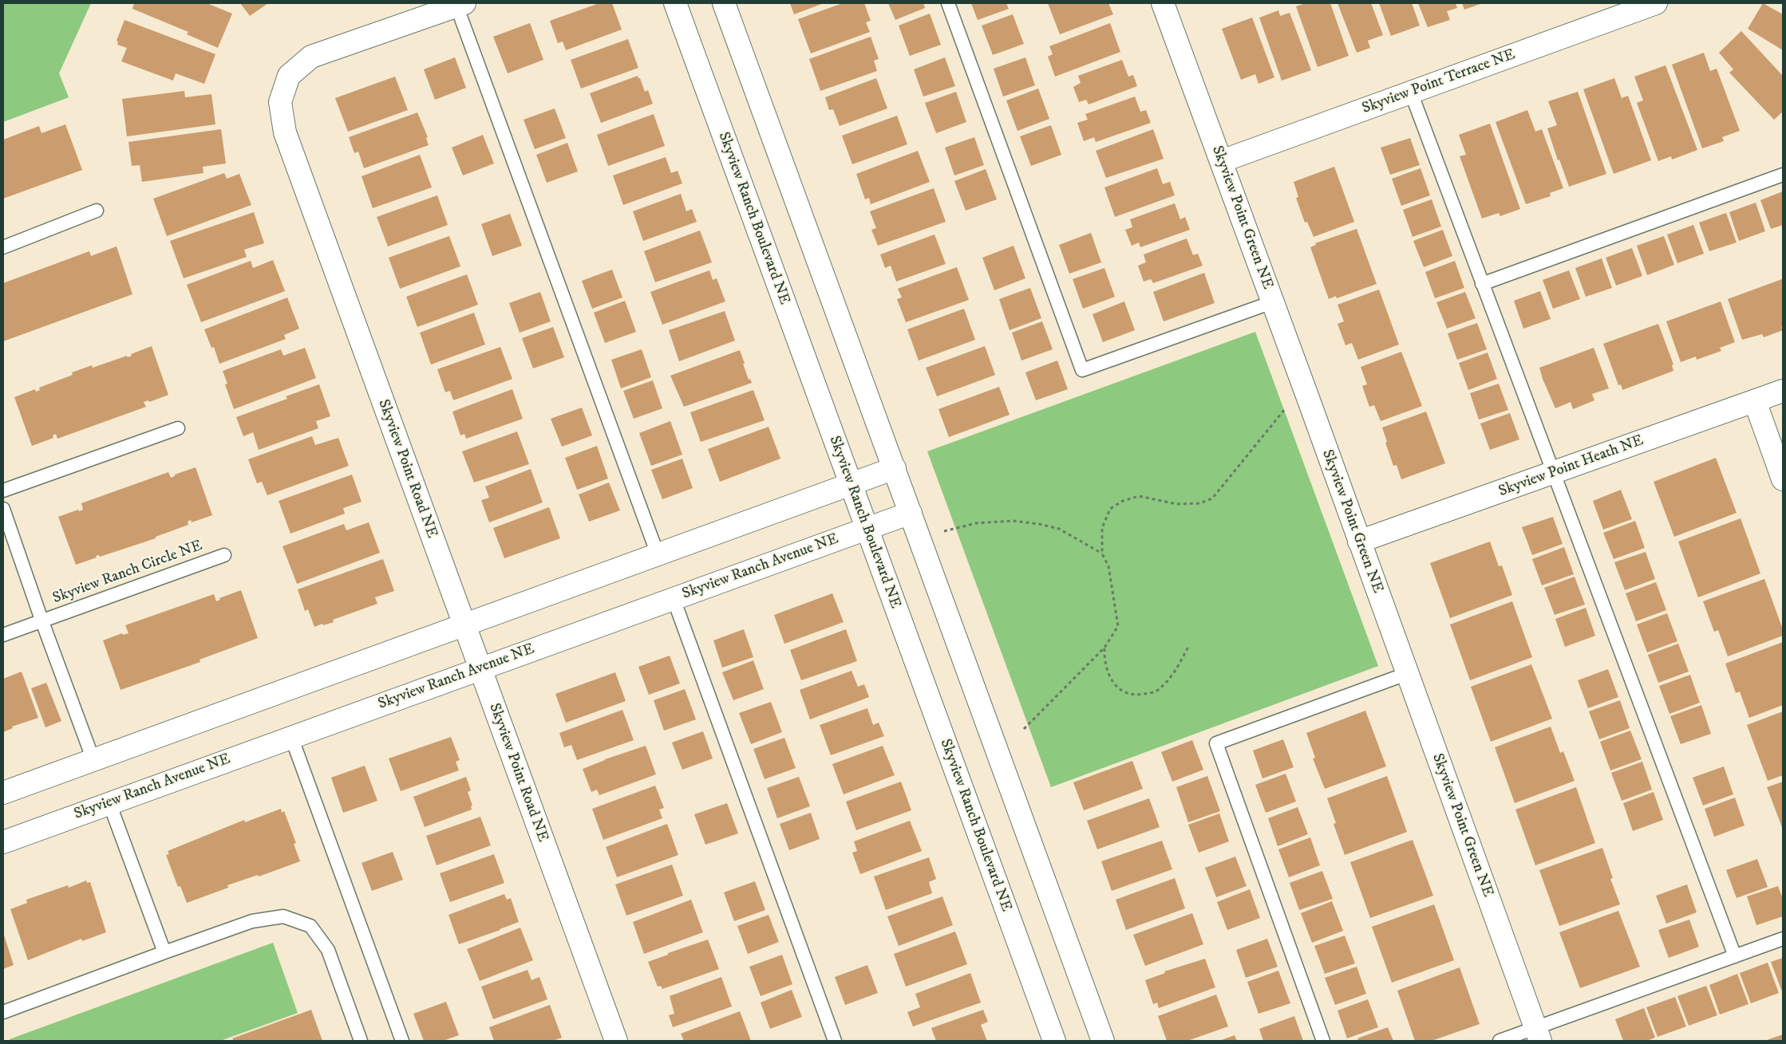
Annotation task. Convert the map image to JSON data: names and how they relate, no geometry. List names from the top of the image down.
{
  "streets": {
    "street": [
      "Skyview Point Terrace NE",
      "Skyview Point Green NE",
      "Skyview Ranch Boulevard NE",
      "Skyview Point Heath NE",
      "Skyview Point Road NE",
      "Skyview Ranch Avenue NE"
    ],
    "lane": ["Skyview Ranch Circle NE"]
  },
  "crossings": [
    ["Skyview Point Terrace NE", "Skyview Point Green NE"],
    ["Skyview Point Green NE", "Skyview Point Heath NE"],
    ["Skyview Ranch Boulevard NE", "Skyview Ranch Avenue NE"],
    ["Skyview Point Road NE", "Skyview Ranch Avenue NE"]
  ]
}
